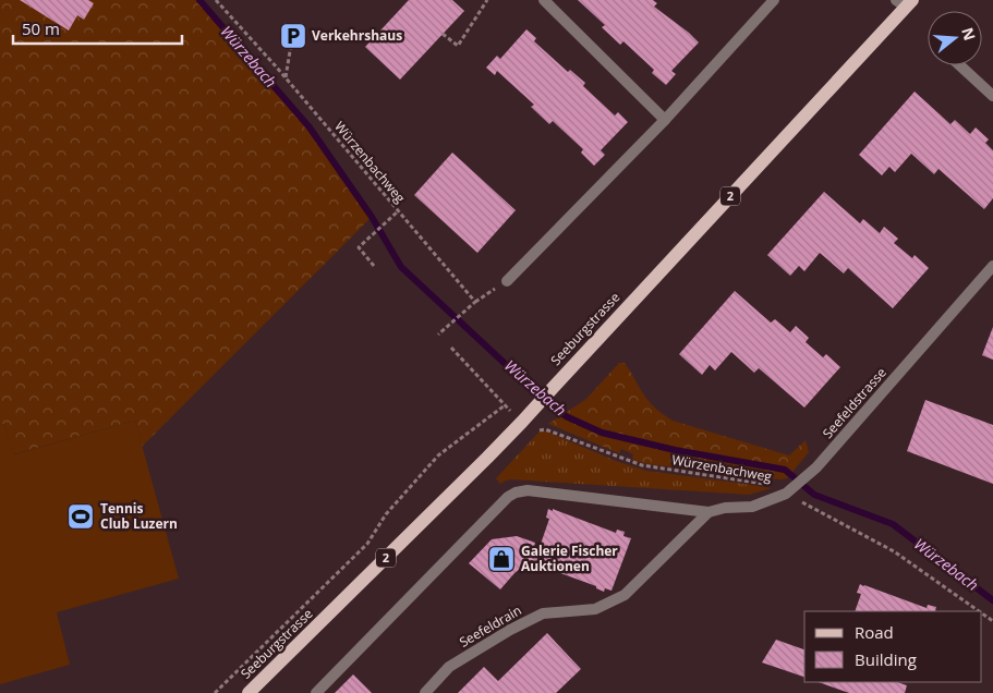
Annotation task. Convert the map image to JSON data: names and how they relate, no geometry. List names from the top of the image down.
{
  "streets": {
    "main road": ["2", "Seeburgstrasse"],
    "street": ["Seefeldstrasse", "Seefeldrain"],
    "path": ["Würzenbachweg"]
  },
  "crossings": [
    ["Würzenbachweg", "Seeburgstrasse"],
    ["Würzenbachweg", "Seefeldstrasse"],
    ["Seefeldstrasse", "Seefeldrain"]
  ],
  "water": ["Würzebach"],
  "places": {
    "parking": ["Verkehrshaus"],
    "sports": ["Tennis Club Luzern"],
    "shop": ["Galerie Fischer Auktionen"]
  },
  "legend": ["Road", "Building"],
  "scale_bar": "50 m",
  "north": "right"
}
